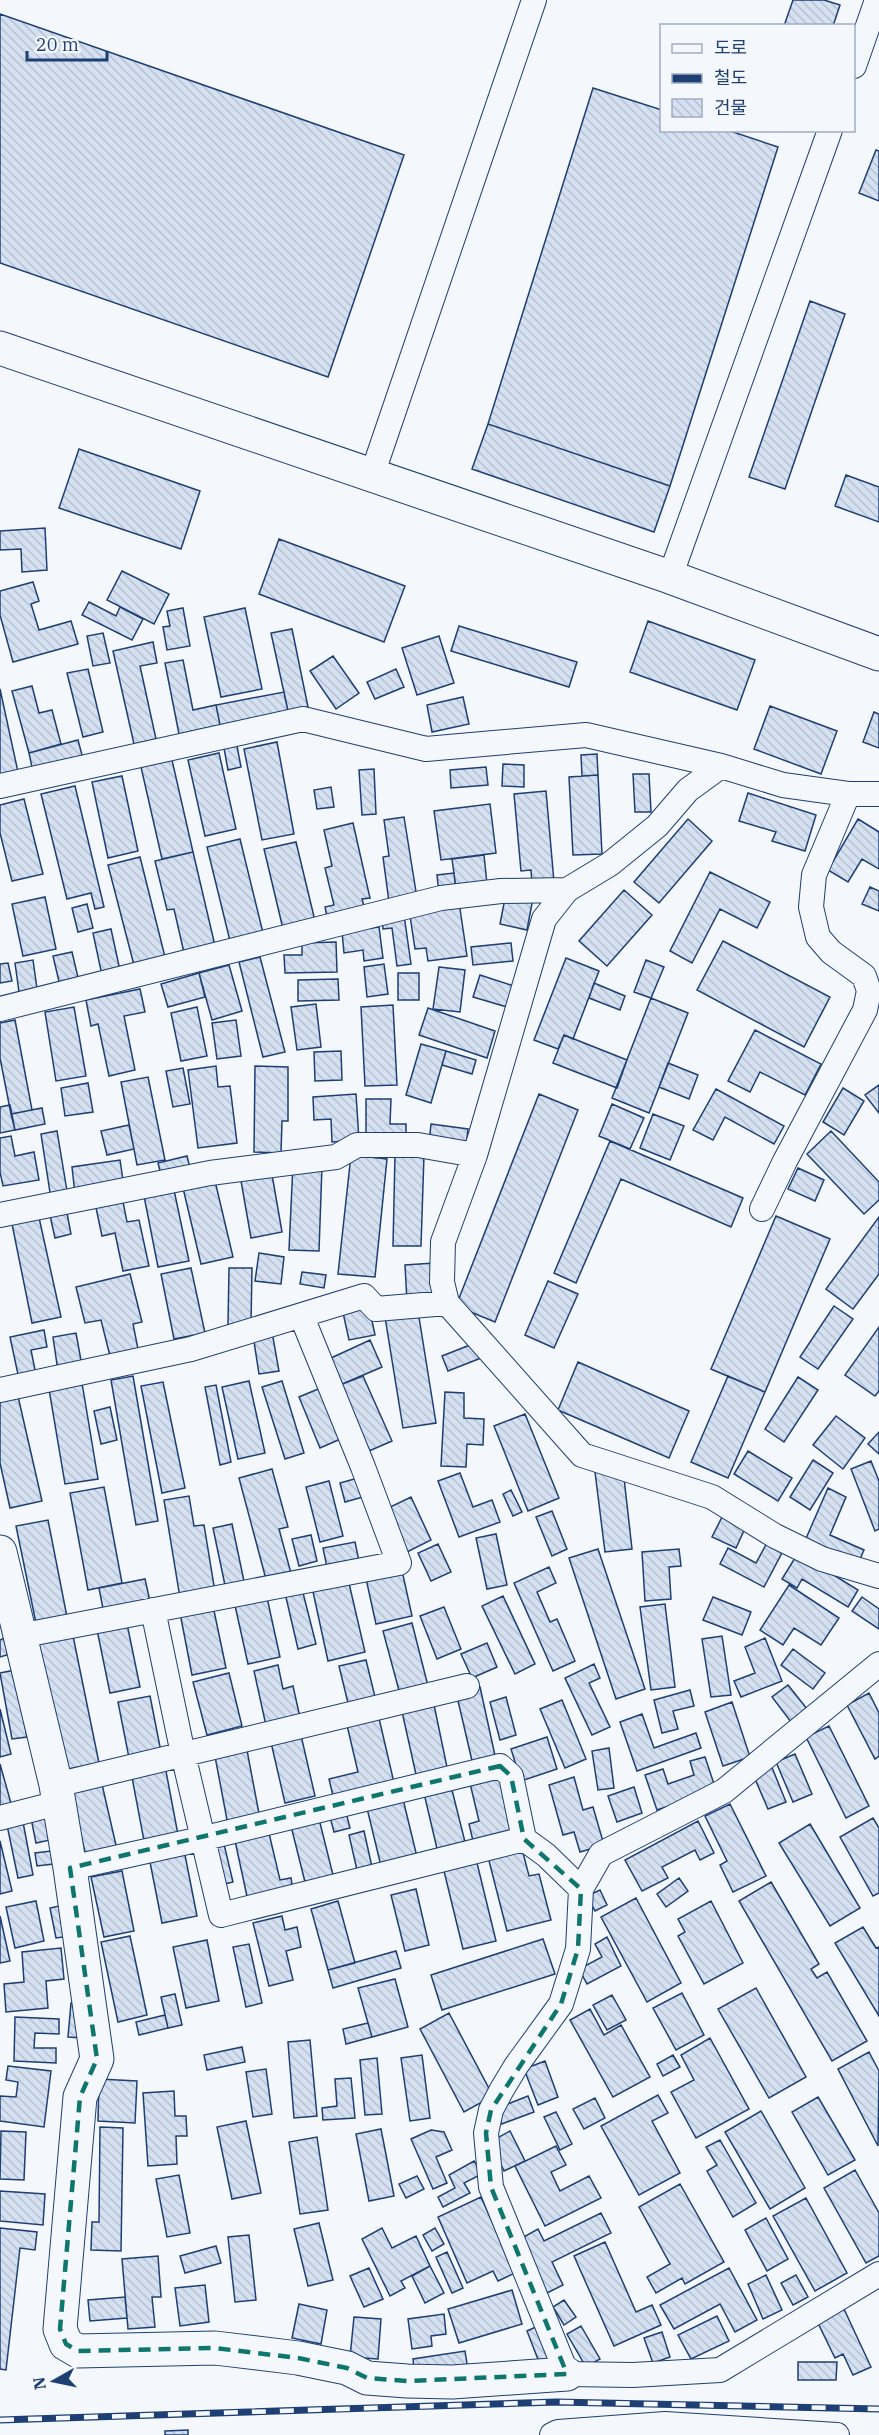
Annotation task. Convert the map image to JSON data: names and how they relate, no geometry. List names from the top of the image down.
{
  "legend": ["도로", "철도", "건물"],
  "scale_bar": "20 m",
  "north": "left"
}
